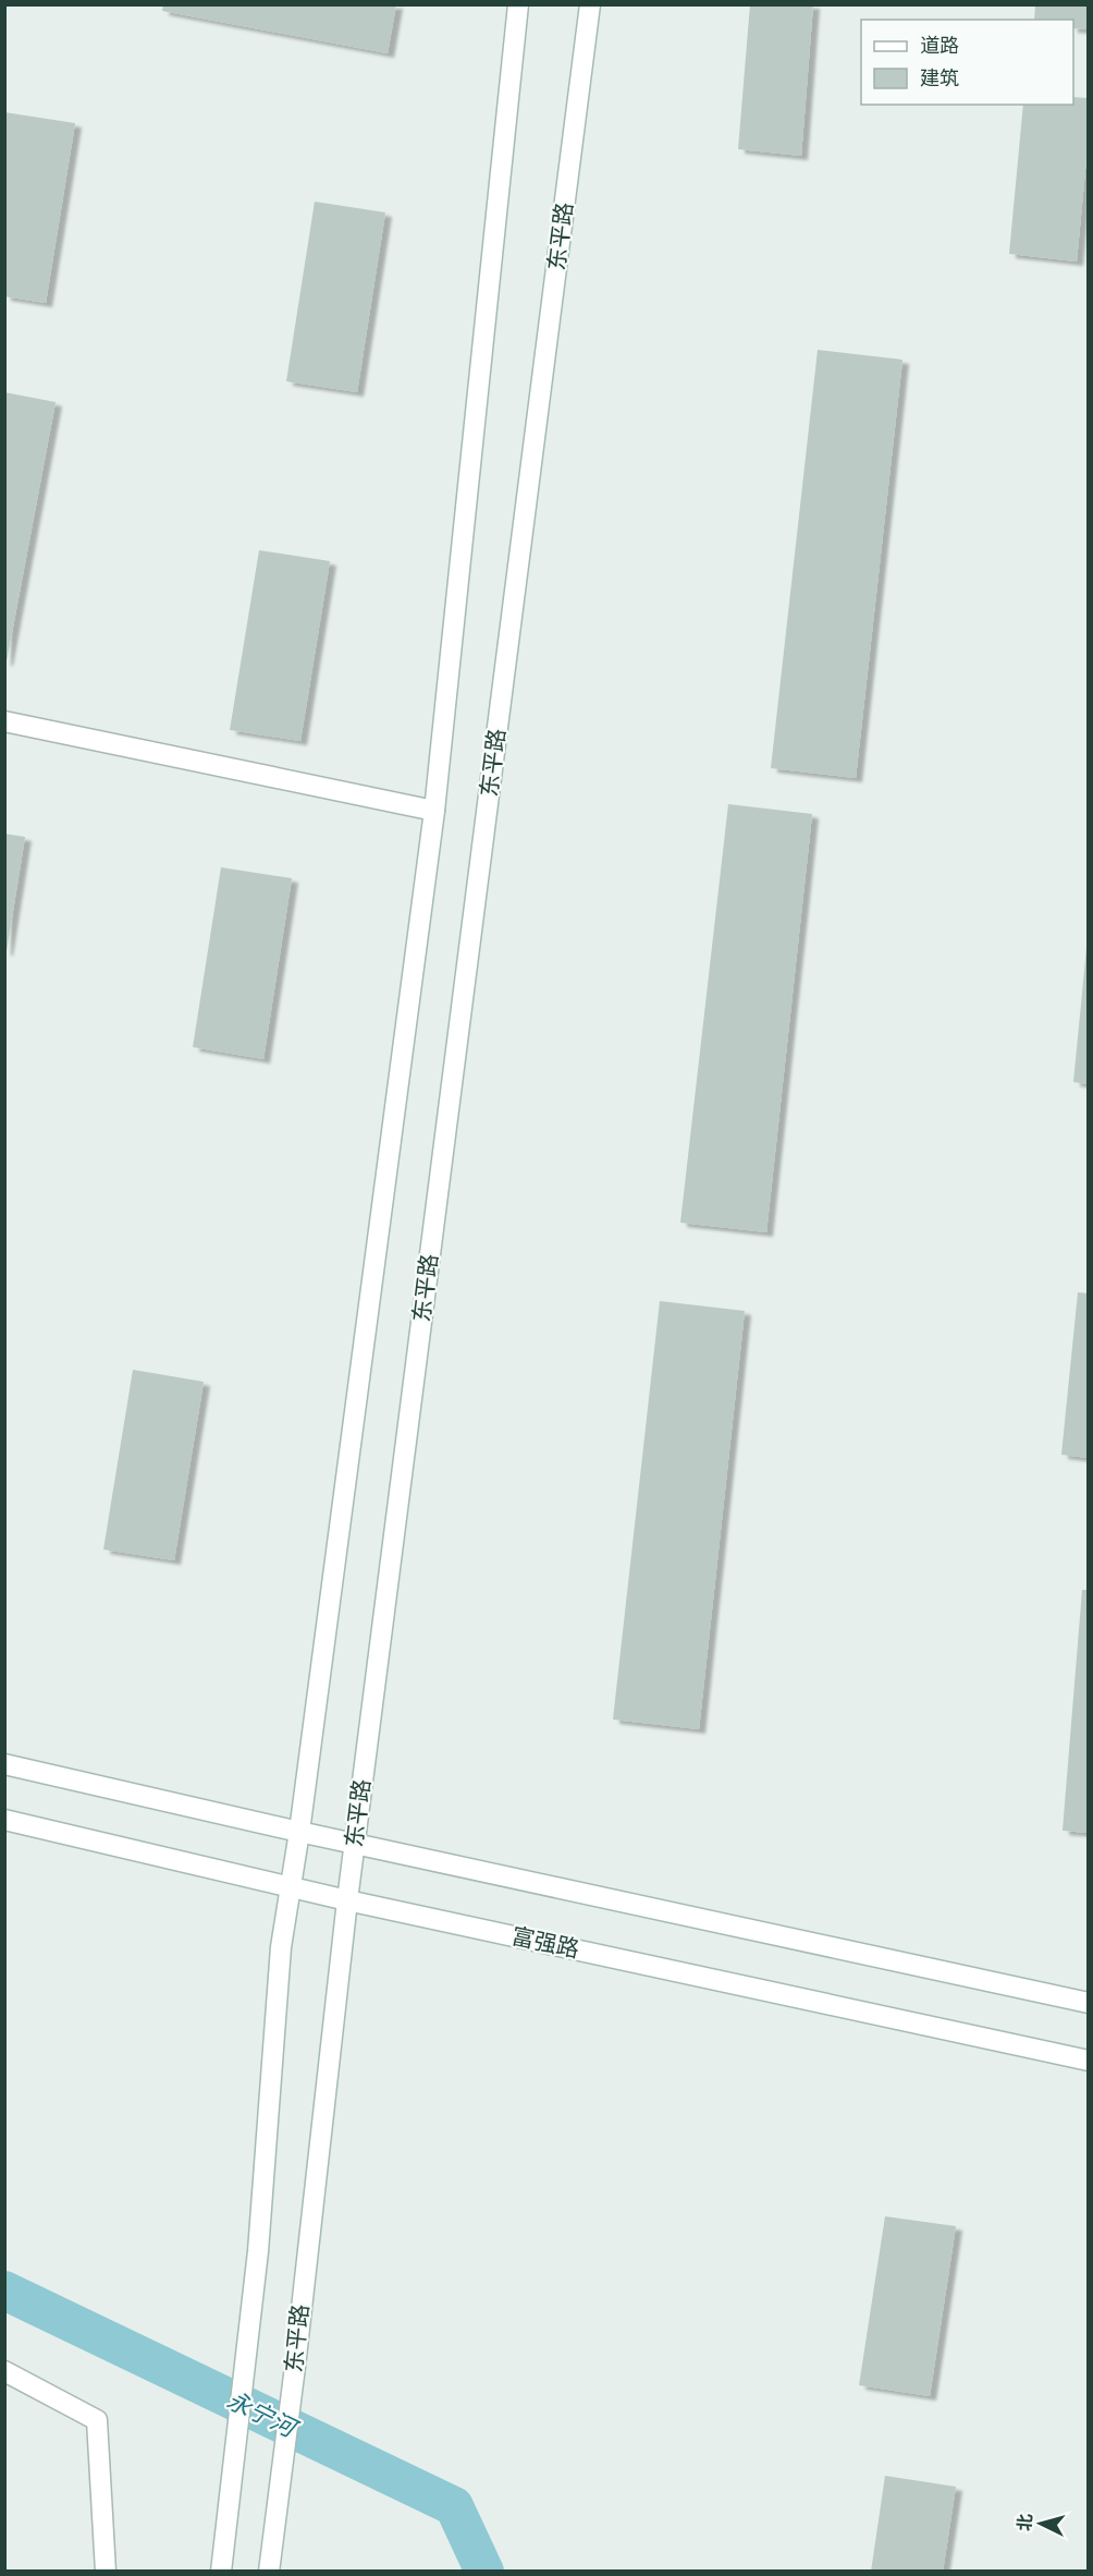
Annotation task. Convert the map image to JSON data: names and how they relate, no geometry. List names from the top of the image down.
{
  "streets": {
    "main road": ["东平路", "富强路"]
  },
  "crossings": [
    ["东平路", "富强路"]
  ],
  "water": ["永宁河"],
  "legend": ["道路", "建筑"],
  "north": "left"
}
